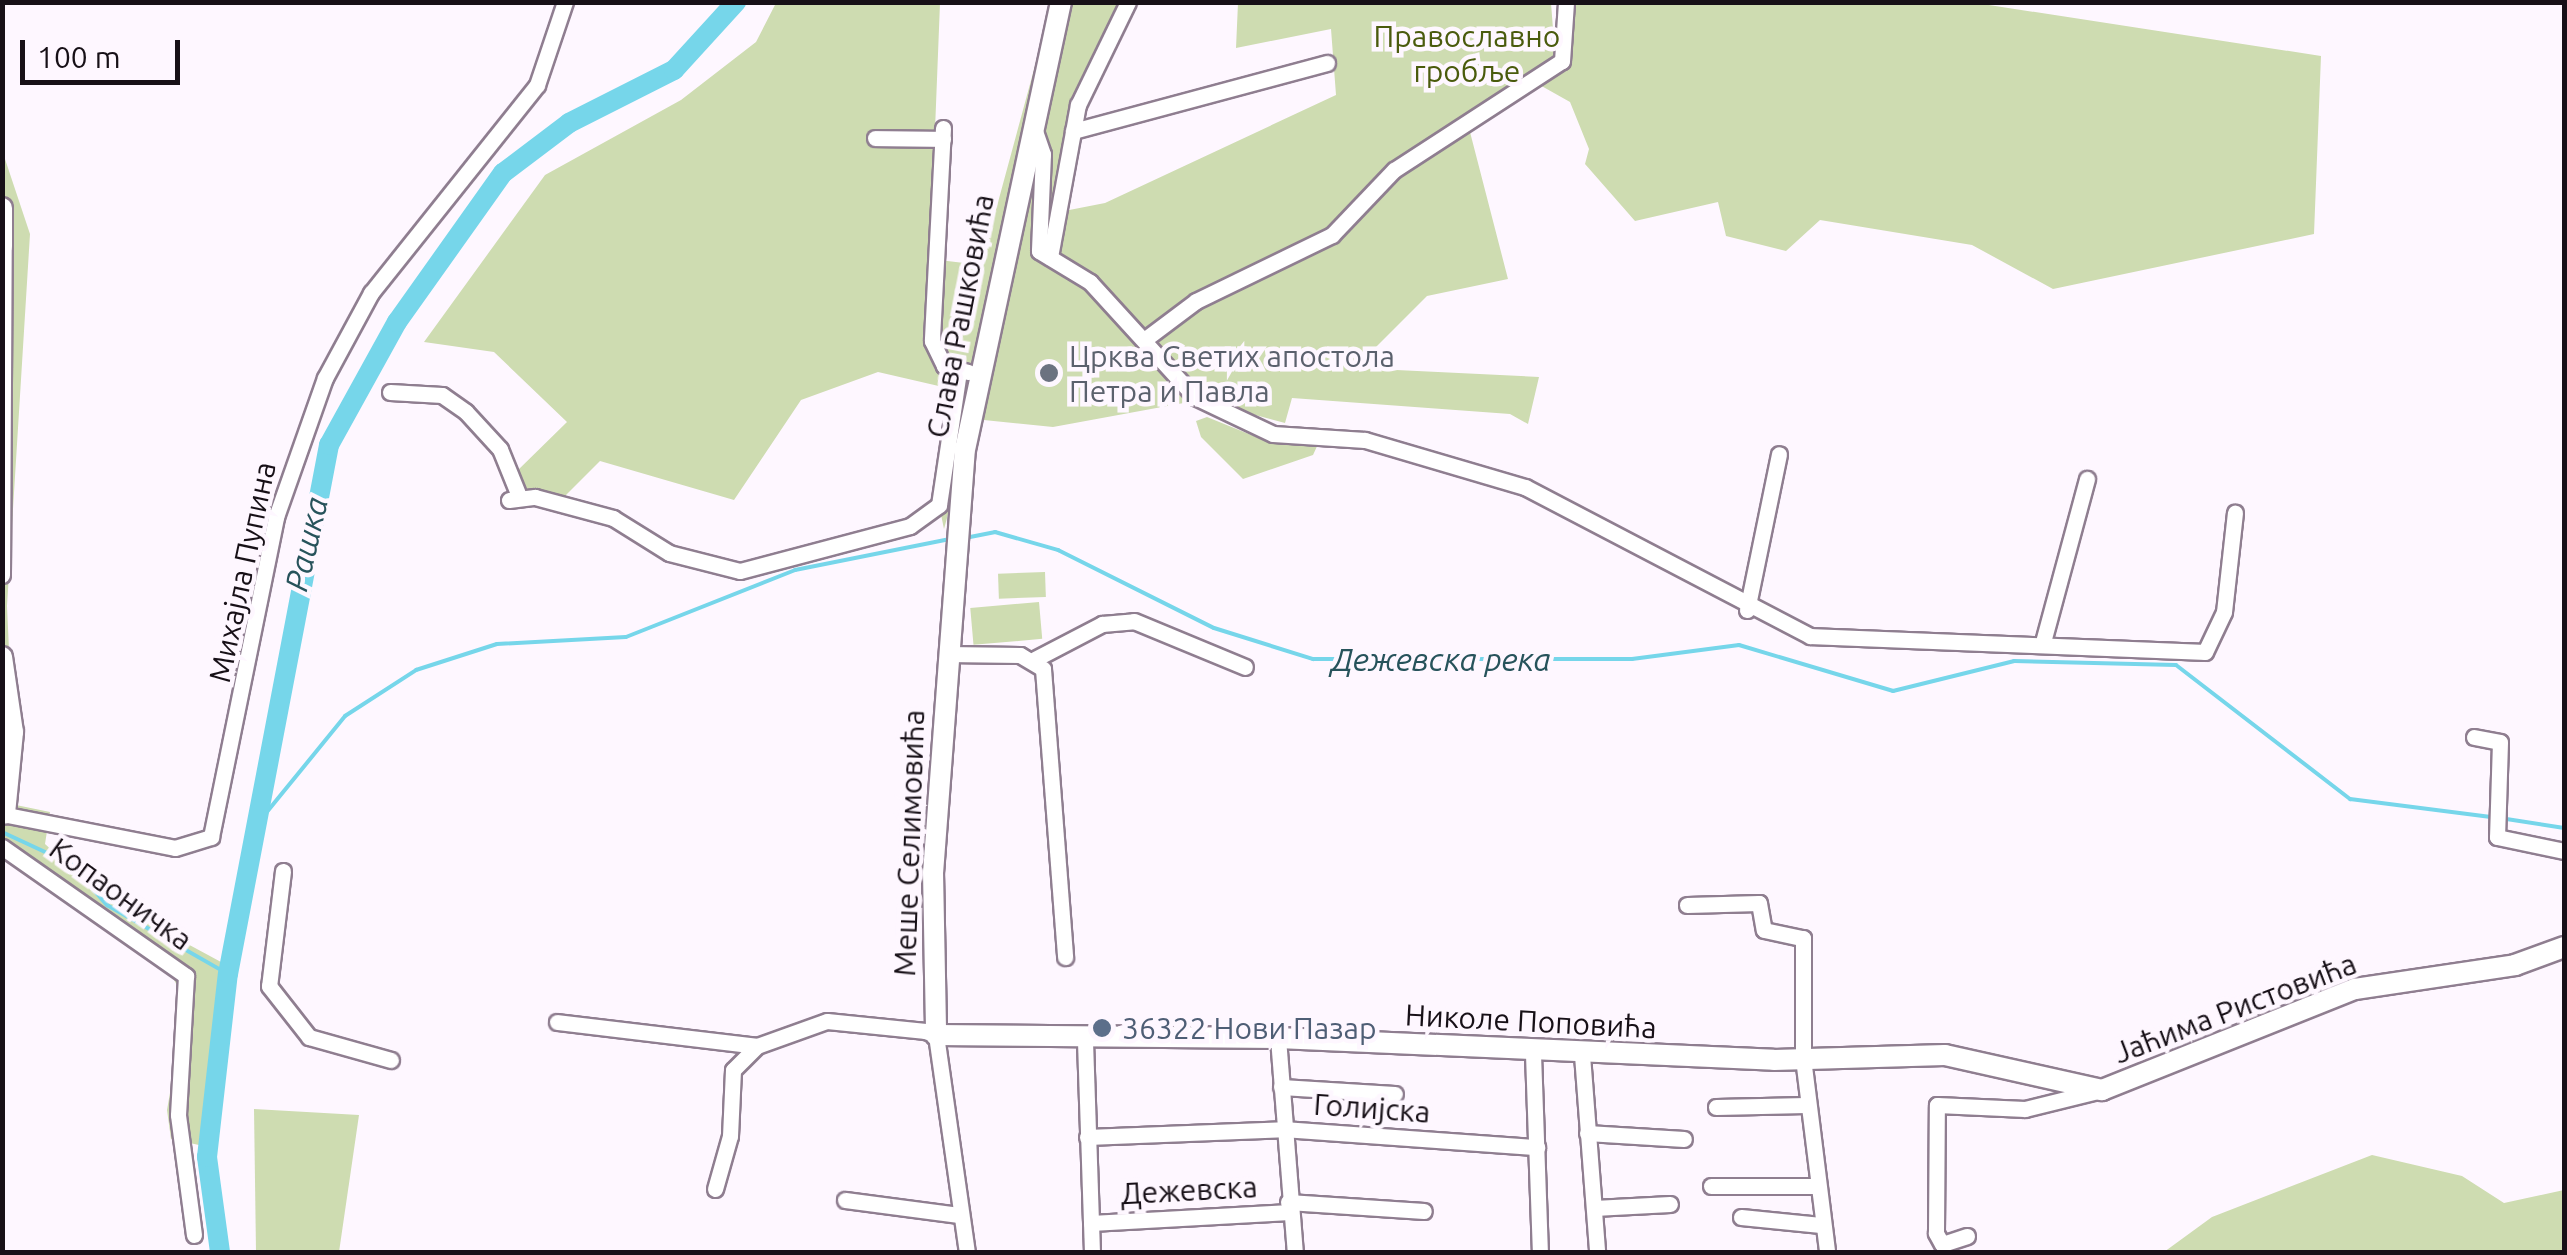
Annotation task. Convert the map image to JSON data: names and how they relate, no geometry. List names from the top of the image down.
{
  "streets": {
    "main road": [
      "Слава Рашковића",
      "Меше Селимовића",
      "Јаћима Ристовића",
      "Николе Поповића"
    ],
    "street": [
      "Михајла Пупина",
      "Копаоничка",
      "Голијска",
      "Дежевска"
    ]
  },
  "crossings": [
    ["Слава Рашковића", "Меше Селимовића"],
    ["Меше Селимовића", "Николе Поповића"],
    ["Јаћима Ристовића", "Николе Поповића"],
    ["Николе Поповића", "Голијска"],
    ["Николе Поповића", "Дежевска"],
    ["Голијска", "Дежевска"]
  ],
  "water": ["Рашка", "Дежевска река"],
  "parks": ["Православно гробље"],
  "places": ["Црква Светих апостола Петра и Павла", "36322 Нови Пазар"],
  "scale_bar": "100 m"
}
